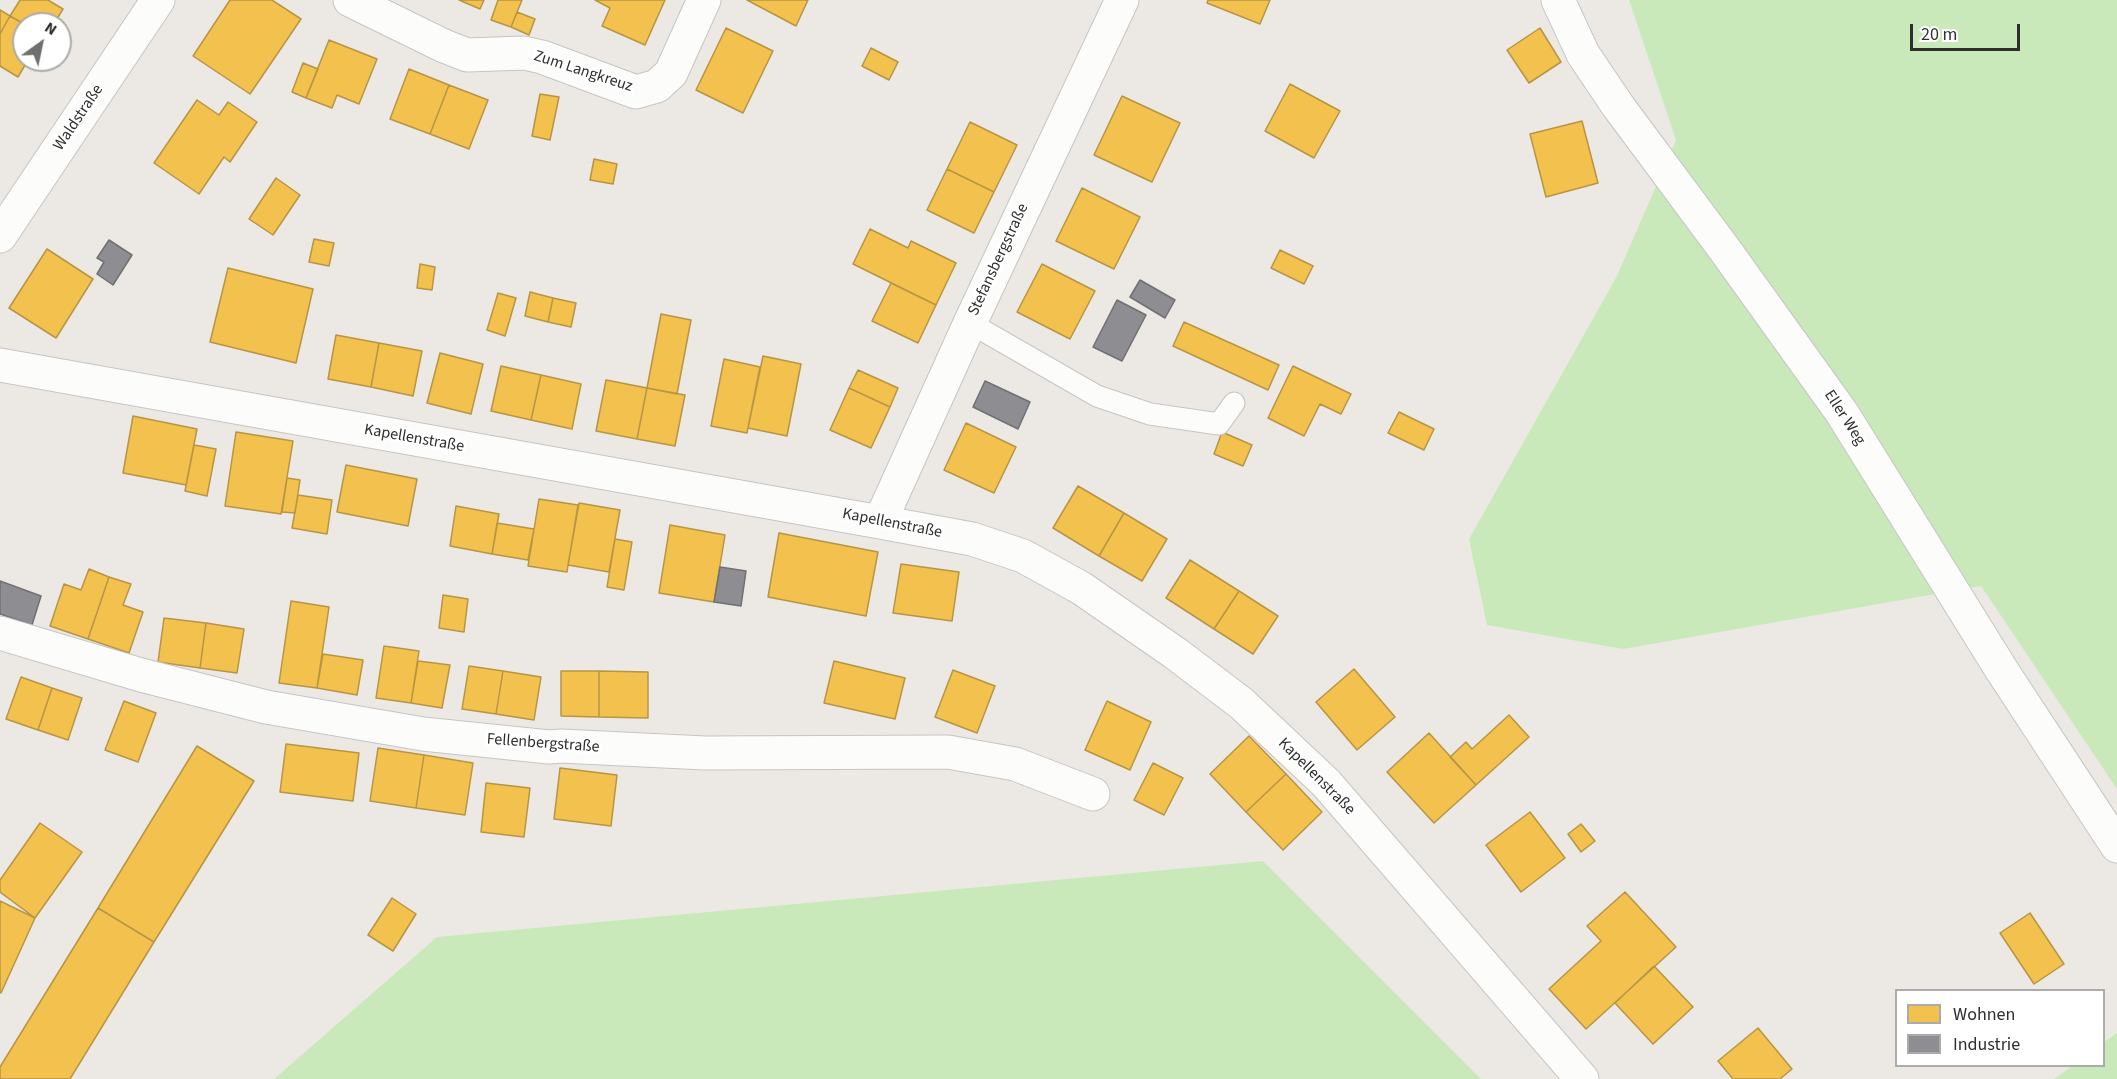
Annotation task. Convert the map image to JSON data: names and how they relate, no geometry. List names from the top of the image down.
{
  "streets": {
    "street": [
      "Zum Langkreuz",
      "Waldstraße",
      "Stefansbergstraße",
      "Eller Weg",
      "Kapellenstraße",
      "Fellenbergstraße"
    ]
  },
  "crossings": [
    ["Stefansbergstraße", "Kapellenstraße"]
  ],
  "legend": ["Wohnen", "Industrie"],
  "scale_bar": "20 m",
  "north": "top right"
}
